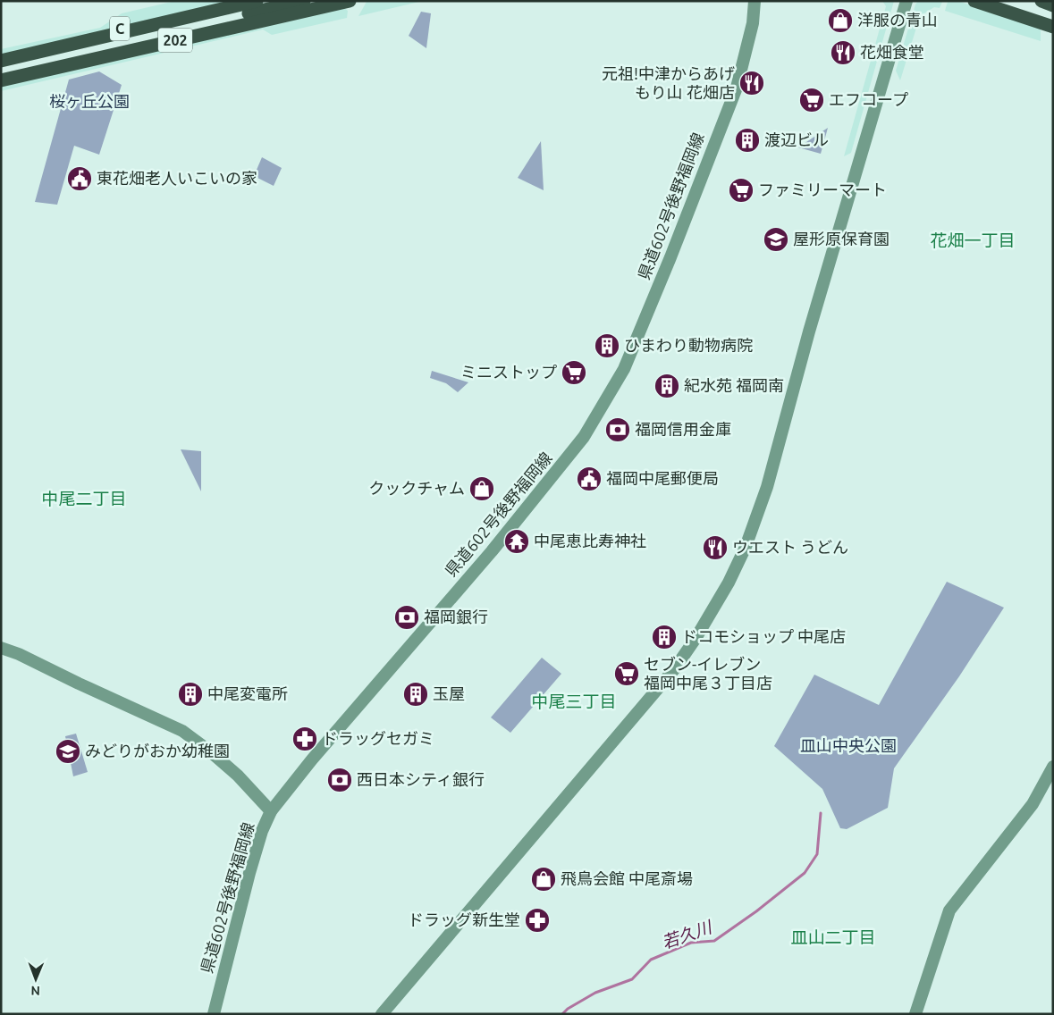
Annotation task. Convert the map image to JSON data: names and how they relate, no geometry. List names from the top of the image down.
{
  "streets": {
    "highway": ["C", "202"],
    "street": ["県道602号後野福岡線"]
  },
  "crossings": [
    ["C", "202"]
  ],
  "districts": [
    "花畑一丁目",
    "中尾二丁目",
    "中尾三丁目",
    "皿山二丁目"
  ],
  "water": ["若久川"],
  "parks": ["桜ヶ丘公園", "皿山中央公園"],
  "places": {
    "shop": ["洋服の青山", "クックチャム", "飛鳥会館 中尾斎場"],
    "restaurant": ["花畑食堂", "元祖!中津からあげ もり山 花畑店", "ウエスト うどん"],
    "supermarket": [
      "エフコープ",
      "ファミリーマート",
      "ミニストップ",
      "セブン-イレブン 福岡中尾３丁目店"
    ],
    "building": [
      "渡辺ビル",
      "ひまわり動物病院",
      "紀水苑 福岡南",
      "ドコモショップ 中尾店",
      "中尾変電所",
      "玉屋"
    ],
    "public building": ["東花畑老人いこいの家", "福岡中尾郵便局"],
    "school or university": ["屋形原保育園", "みどりがおか幼稚園"],
    "bank": ["福岡信用金庫", "福岡銀行", "西日本シティ銀行"],
    "temple": ["中尾恵比寿神社"],
    "pharmacy": ["ドラッグセガミ", "ドラッグ新生堂"]
  },
  "north": "bottom"
}
